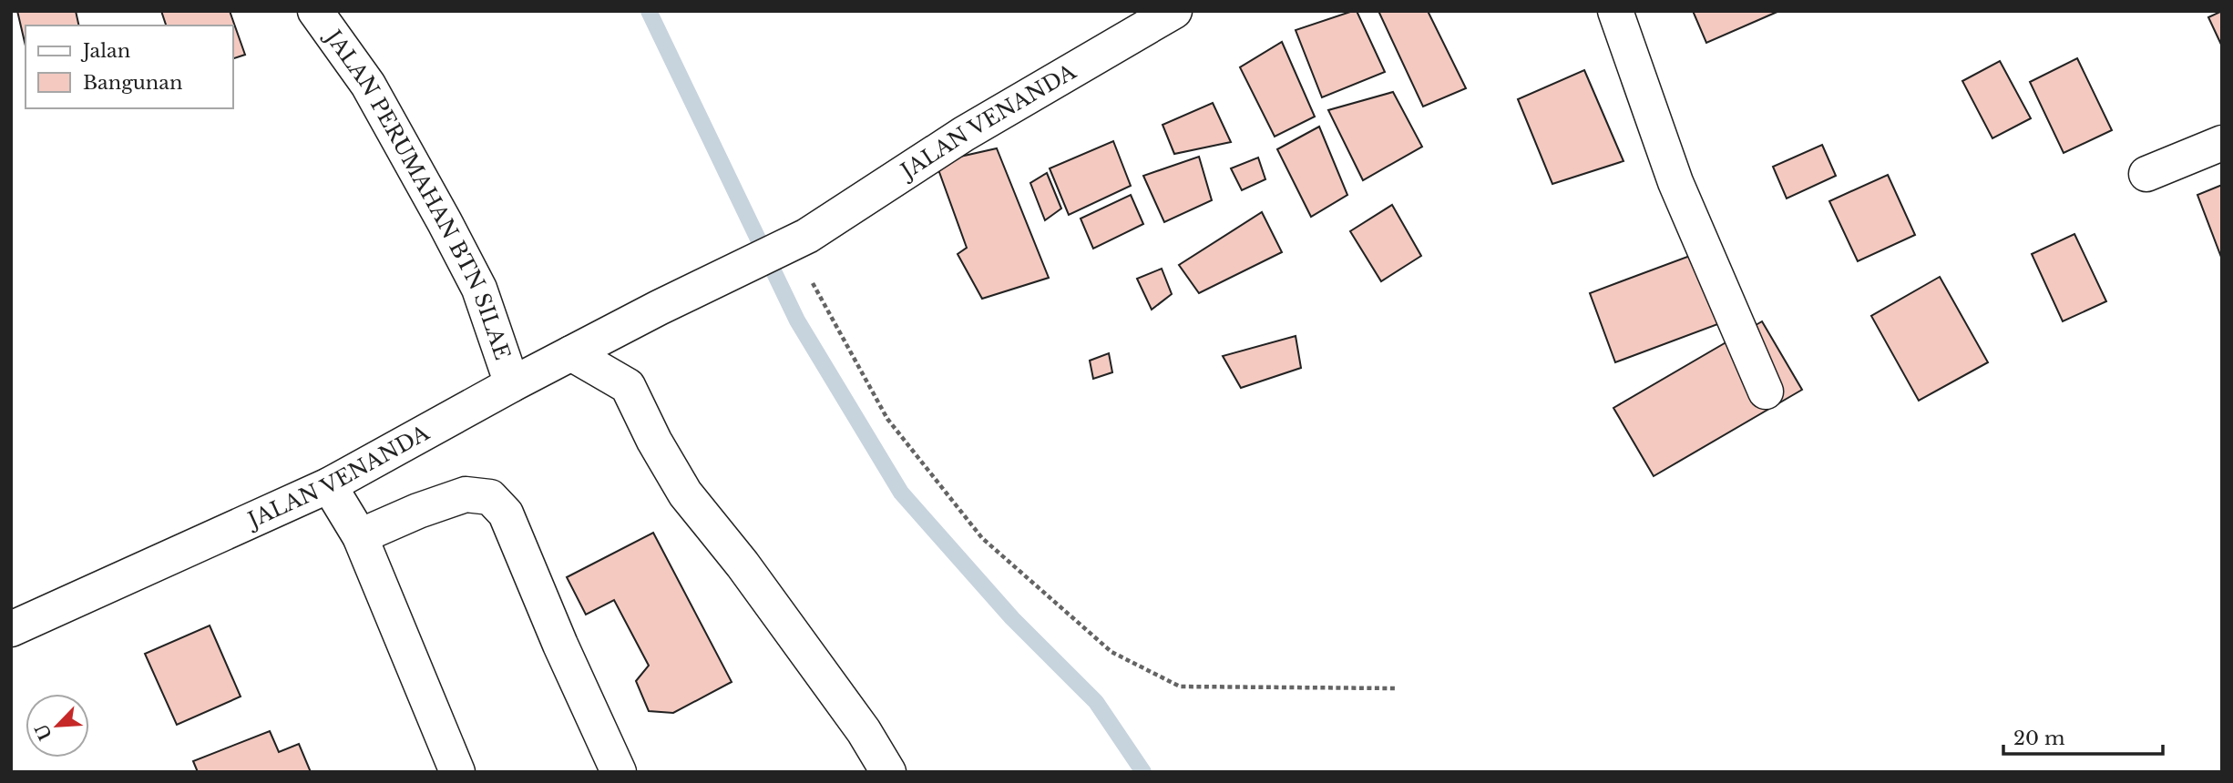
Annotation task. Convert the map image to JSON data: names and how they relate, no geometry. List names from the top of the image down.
{
  "streets": {
    "street": ["JALAN VENANDA", "JALAN PERUMAHAN BTN SILAE"]
  },
  "crossings": [
    ["JALAN VENANDA", "JALAN PERUMAHAN BTN SILAE"]
  ],
  "legend": ["Jalan", "Bangunan"],
  "scale_bar": "20 m",
  "north": "bottom left"
}
